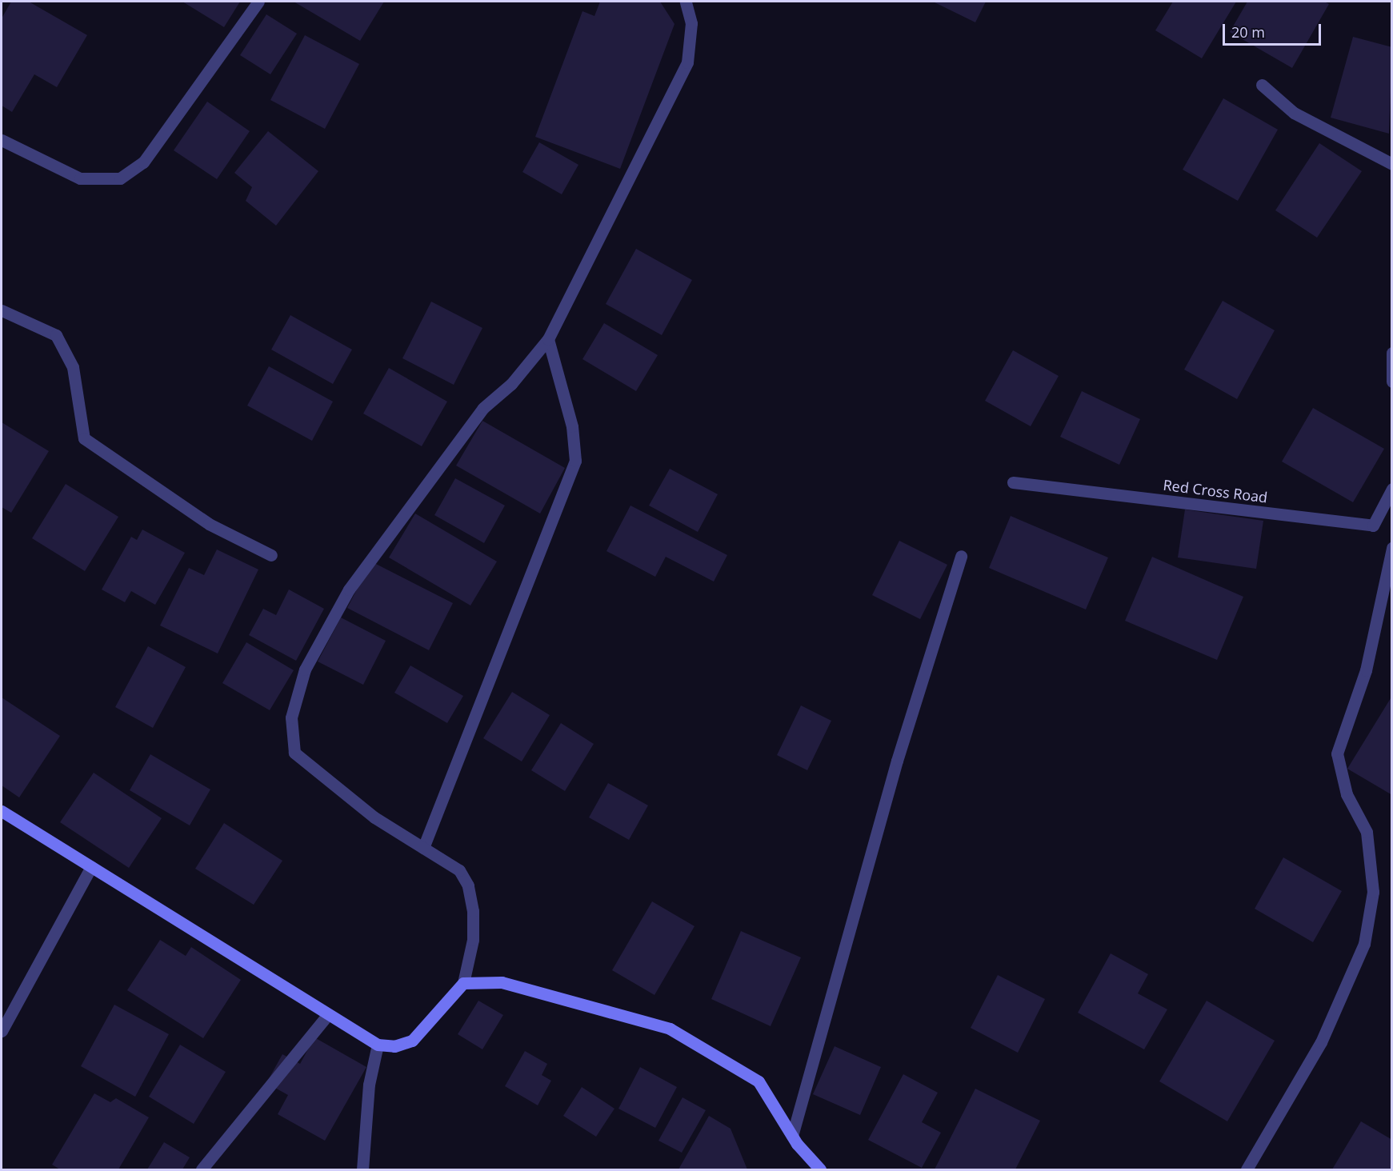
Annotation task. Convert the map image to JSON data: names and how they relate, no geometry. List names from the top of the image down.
{
  "streets": {
    "street": ["Red Cross Road"]
  },
  "scale_bar": "20 m"
}
